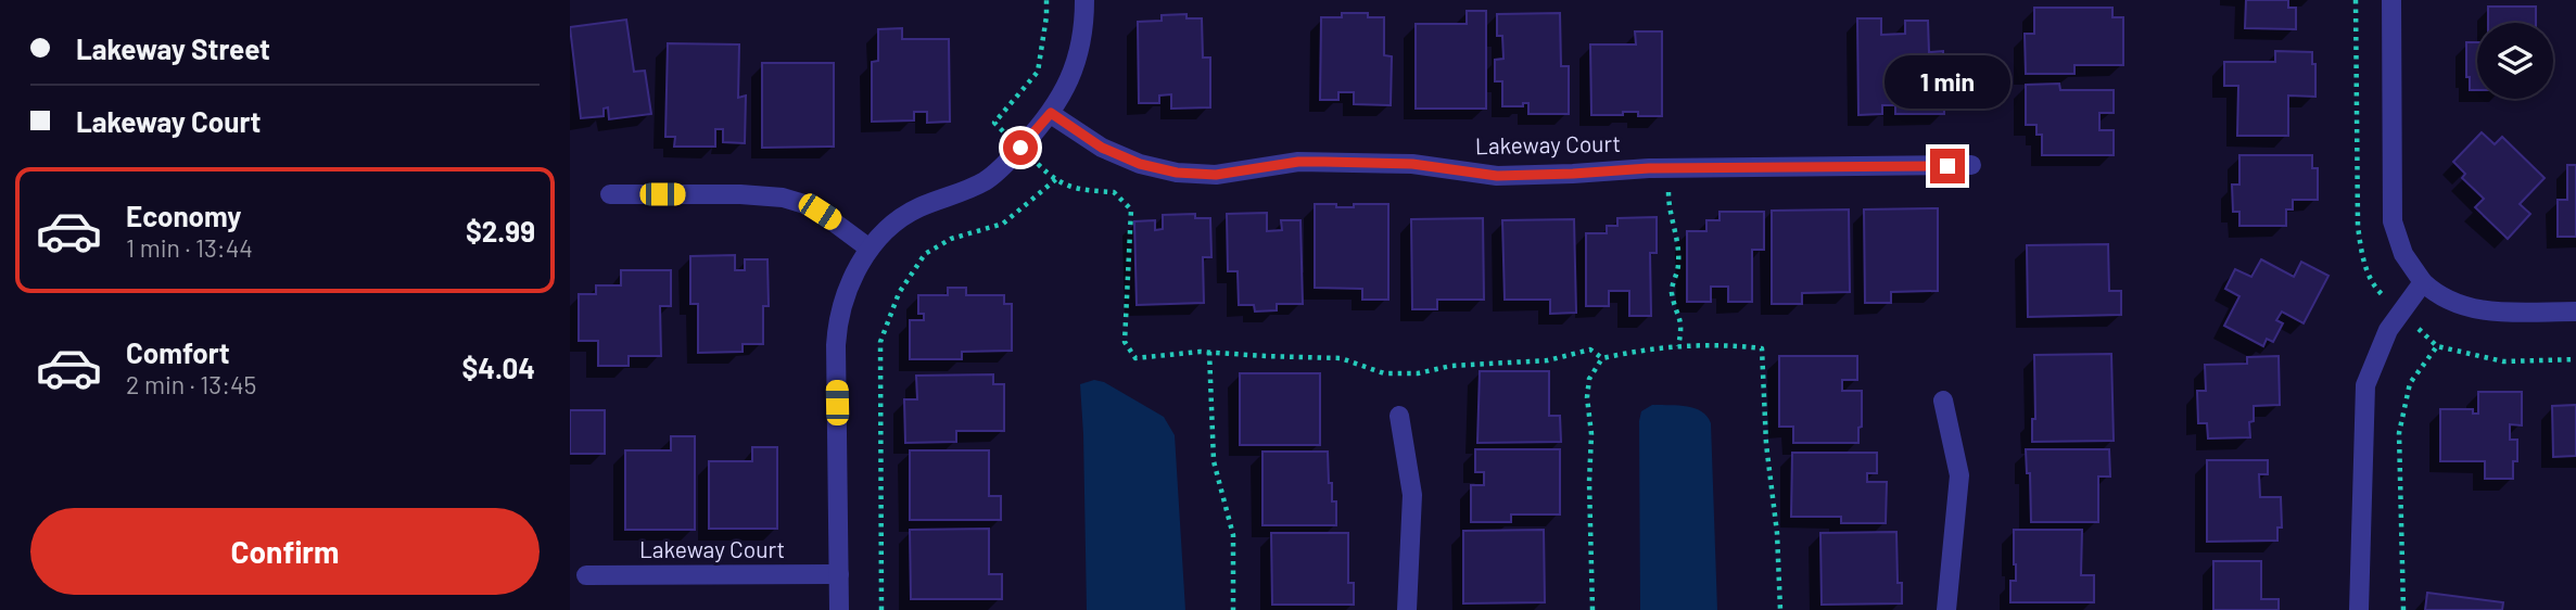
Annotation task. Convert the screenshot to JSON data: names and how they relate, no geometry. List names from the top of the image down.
{
  "streets": {
    "street": ["Lakeway Court"]
  },
  "page": {
    "banner": ["Lakeway Street", "Lakeway Court"],
    "bubble": "1 min",
    "list": [
      {
        "name": "Economy",
        "note": "1 min · 13:44",
        "value": "$2.99"
      },
      {
        "name": "Comfort",
        "note": "2 min · 13:45",
        "value": "$4.04"
      }
    ],
    "buttons": "Confirm"
  }
}
